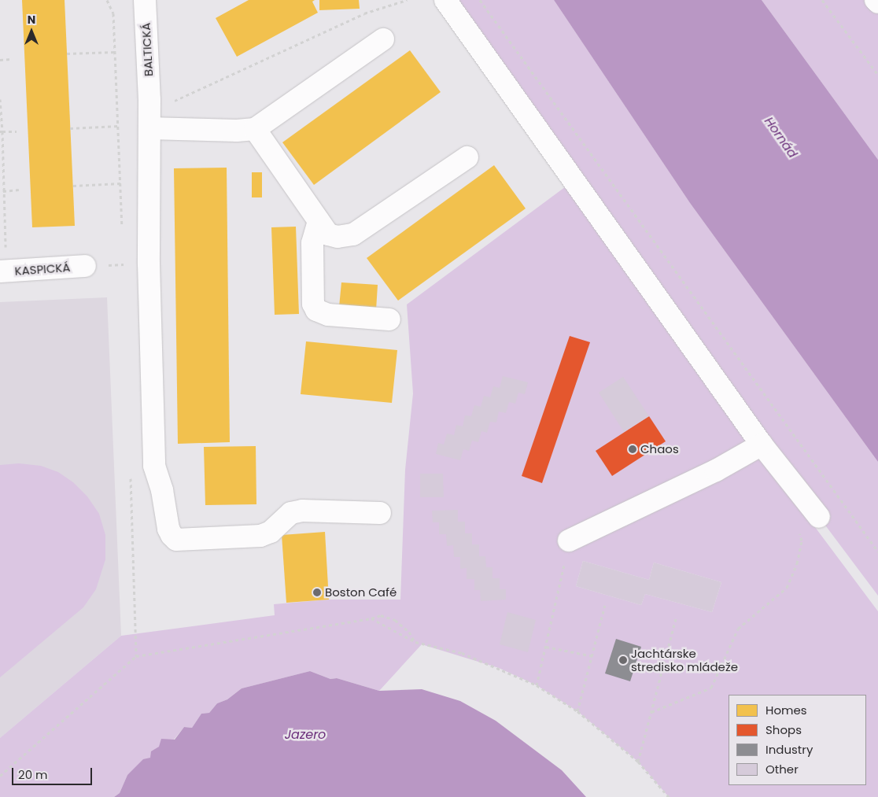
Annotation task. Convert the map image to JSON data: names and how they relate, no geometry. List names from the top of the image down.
{
  "streets": {
    "street": ["BALTICKÁ", "KASPICKÁ"]
  },
  "water": ["Hornád", "Jazero"],
  "places": ["Chaos", "Boston Café", "Jachtárske stredisko mládeže"],
  "legend": [
    "Homes",
    "Shops",
    "Industry",
    "Other"
  ],
  "scale_bar": "20 m",
  "north": "top"
}
